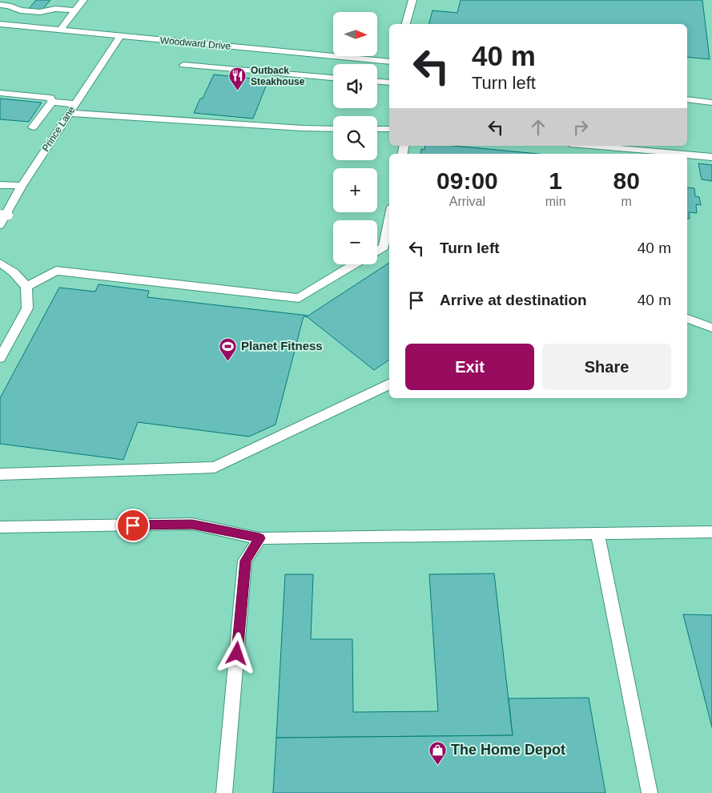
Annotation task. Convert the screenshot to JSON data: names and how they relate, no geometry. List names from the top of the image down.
{
  "streets": {
    "lane": ["Woodward Drive", "Prince Lane"]
  },
  "crossings": [
    ["Woodward Drive", "Prince Lane"]
  ],
  "places": {
    "restaurant": ["Outback Steakhouse"],
    "sports": ["Planet Fitness"],
    "shop": ["The Home Depot"]
  },
  "north": "right",
  "page": {
    "map_buttons": ["+", "−"],
    "turn": ["40 m", "Turn left"],
    "eta": [
      "09:00",
      "Arrival",
      "1",
      "min",
      "80",
      "m"
    ],
    "list": [
      {
        "name": "Turn left",
        "value": "40 m"
      },
      {
        "name": "Arrive at destination",
        "value": "40 m"
      }
    ],
    "buttons": ["Exit", "Share"]
  }
}
